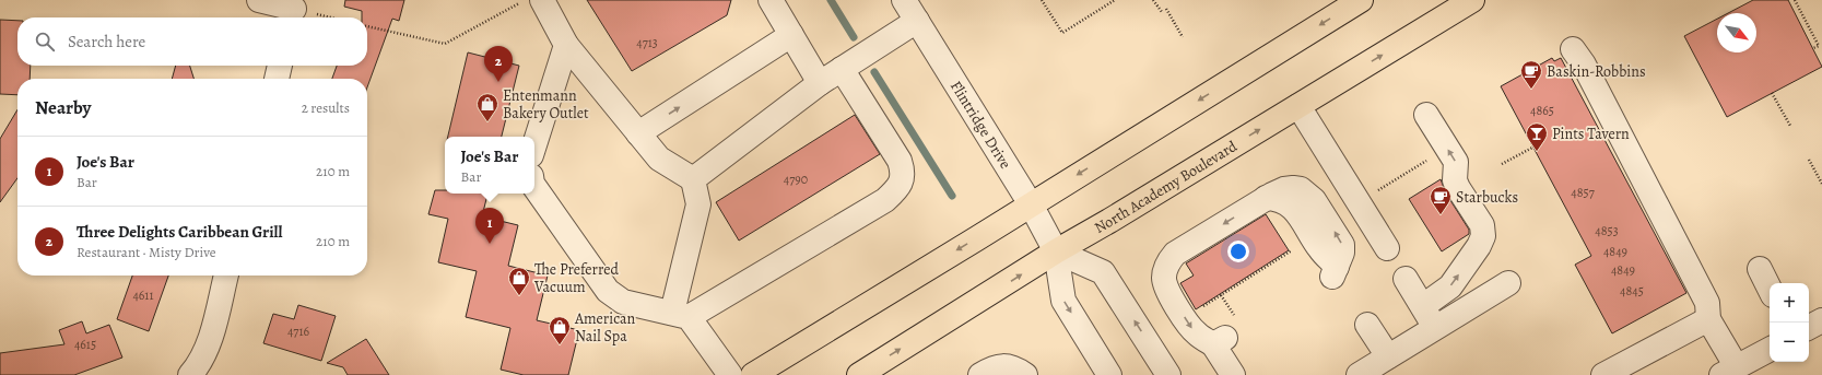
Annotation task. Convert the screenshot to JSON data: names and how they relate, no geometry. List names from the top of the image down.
{
  "streets": {
    "highway": ["North Academy Boulevard"],
    "street": ["Flintridge Drive"]
  },
  "crossings": [
    ["Flintridge Drive", "North Academy Boulevard"]
  ],
  "places": {
    "cafe": ["Baskin-Robbins", "Starbucks"],
    "shop": ["Entenmann Bakery Outlet", "The Preferred Vacuum", "American Nail Spa"],
    "bar": ["Pints Tavern"]
  },
  "house_numbers": [
    "4713",
    "4865",
    "4790",
    "4857",
    "4853",
    "4849",
    "4849",
    "4845",
    "4611",
    "4716",
    "4615"
  ],
  "north": "bottom right",
  "page": {
    "search": "Search here",
    "pins": ["2", "1"],
    "heading": ["Nearby", "2 results"],
    "list": [
      {
        "mark": "1",
        "name": "Joe's Bar",
        "note": "Bar",
        "value": "210 m"
      },
      {
        "mark": "2",
        "name": "Three Delights Caribbean Grill",
        "note": "Restaurant · Misty Drive",
        "value": "210 m"
      }
    ],
    "popup": ["Joe's Bar", "Bar"],
    "map_buttons": ["+", "−"]
  }
}
